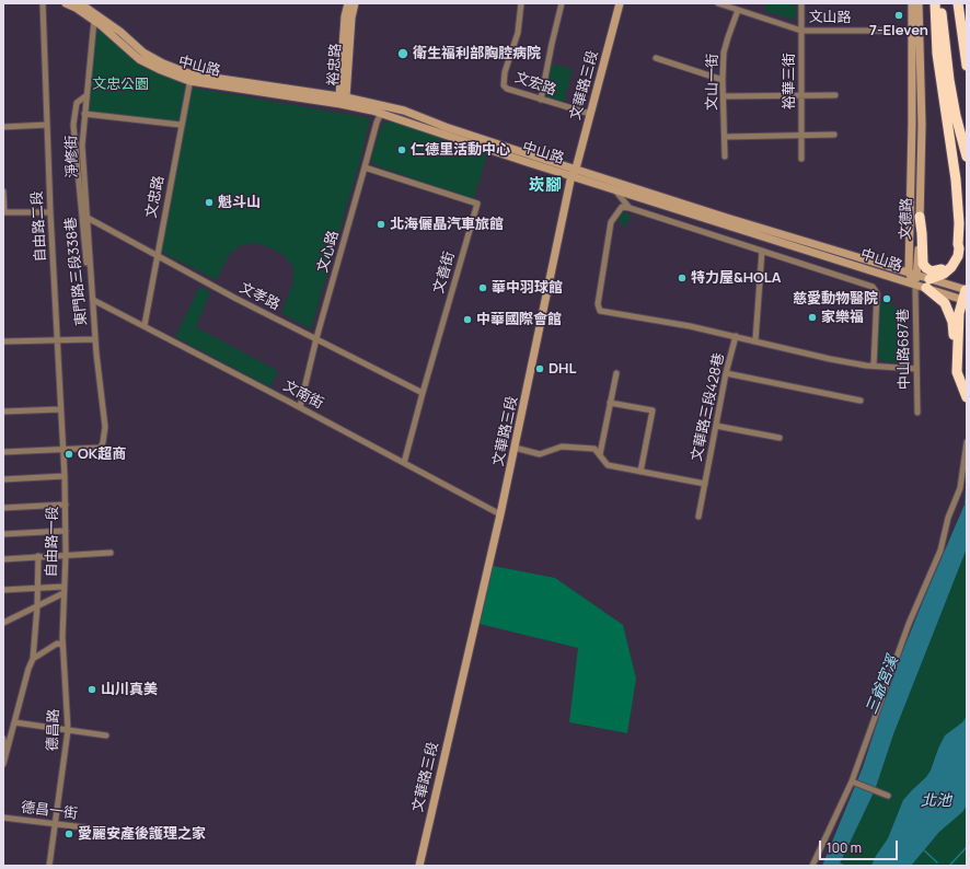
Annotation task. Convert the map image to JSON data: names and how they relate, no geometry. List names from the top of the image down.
{
  "streets": {
    "main road": [
      "裕忠路",
      "中山路",
      "文華路三段",
      "文德路"
    ],
    "street": [
      "文山路",
      "裕華三街",
      "文山一街",
      "文宏路",
      "淨修街",
      "文忠路",
      "自由路二段",
      "文心路",
      "東門路三段338巷",
      "文善街",
      "文孝路",
      "中山路687巷",
      "文南街",
      "文華路三段428巷",
      "自由路一段",
      "德昌路",
      "德昌一街"
    ]
  },
  "crossings": [
    ["文山路", "裕華三街"],
    ["文山路", "文山一街"],
    ["文山路", "文德路"],
    ["裕忠路", "中山路"],
    ["中山路", "文華路三段"],
    ["中山路", "淨修街"],
    ["中山路", "文忠路"],
    ["中山路", "文德路"],
    ["中山路", "文心路"],
    ["中山路", "中山路687巷"],
    ["文宏路", "文華路三段"],
    ["文華路三段", "文南街"],
    ["文華路三段", "文華路三段428巷"],
    ["淨修街", "東門路三段338巷"],
    ["淨修街", "文孝路"],
    ["淨修街", "文南街"],
    ["文忠路", "文孝路"],
    ["文忠路", "文南街"],
    ["文德路", "中山路687巷"],
    ["自由路二段", "東門路三段338巷"],
    ["自由路二段", "自由路一段"],
    ["文心路", "文善街"],
    ["文心路", "文孝路"],
    ["文心路", "文南街"],
    ["東門路三段338巷", "文南街"],
    ["東門路三段338巷", "自由路一段"],
    ["文善街", "文孝路"],
    ["文善街", "文南街"],
    ["自由路一段", "德昌路"],
    ["德昌路", "德昌一街"]
  ],
  "districts": ["崁腳"],
  "water": ["三爺宮溪", "北池"],
  "parks": ["文忠公園"],
  "places": [
    "7-Eleven",
    "衛生福利部胸腔病院",
    "仁德里活動中心",
    "魁斗山",
    "北海儷晶汽車旅館",
    "特力屋&HOLA",
    "華中羽球館",
    "慈愛動物醫院",
    "家樂福",
    "中華國際會館",
    "DHL",
    "OK超商",
    "山川真美",
    "愛麗安產後護理之家"
  ],
  "scale_bar": "100 m"
}
